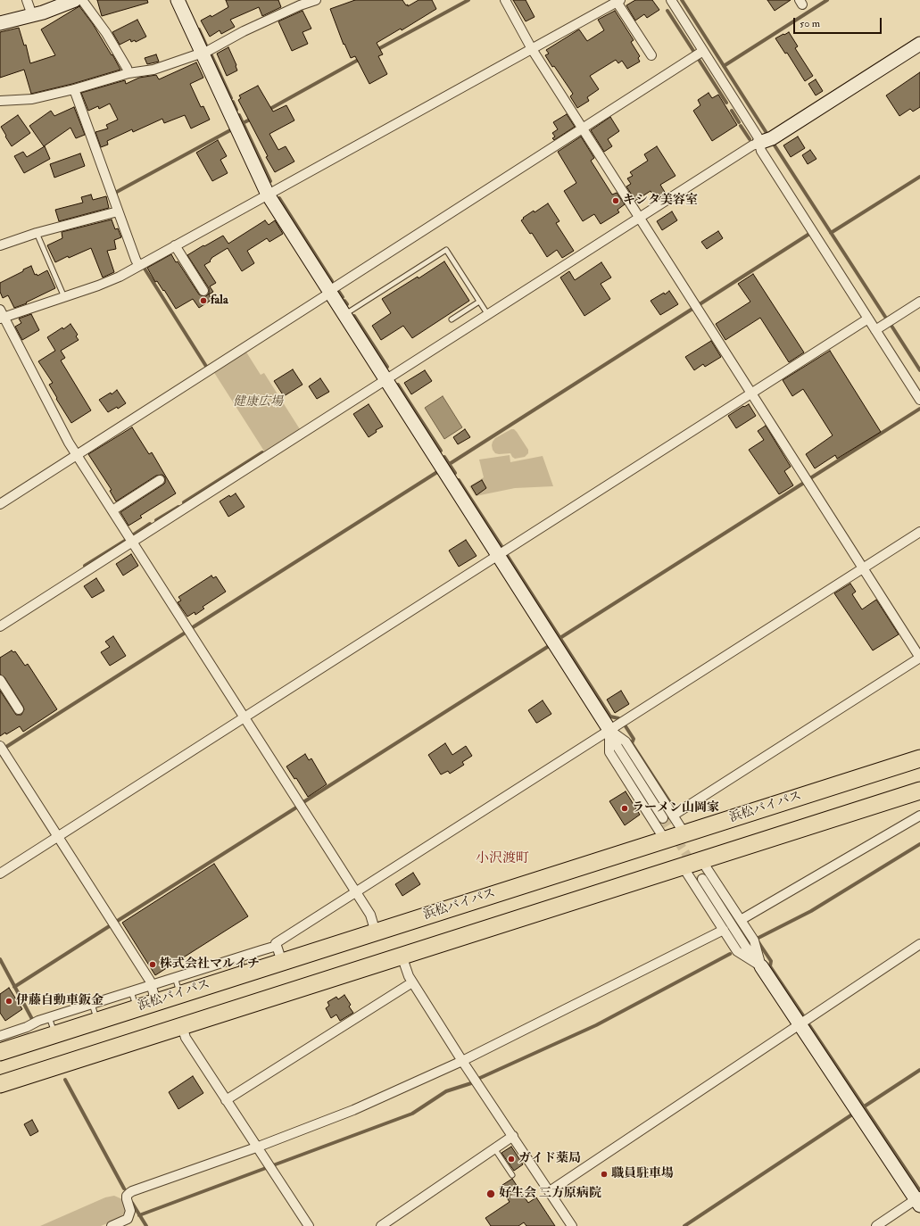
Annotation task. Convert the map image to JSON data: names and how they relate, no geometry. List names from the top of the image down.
{
  "streets": {
    "highway": ["浜松バイパス"]
  },
  "districts": ["小沢渡町"],
  "parks": ["健康広場"],
  "places": [
    "キシタ美容室",
    "fala",
    "ラーメン山岡家",
    "株式会社マルイチ",
    "伊藤自動車鈑金",
    "ガイド薬局",
    "職員駐車場",
    "好生会 三方原病院"
  ],
  "scale_bar": "50 m"
}
